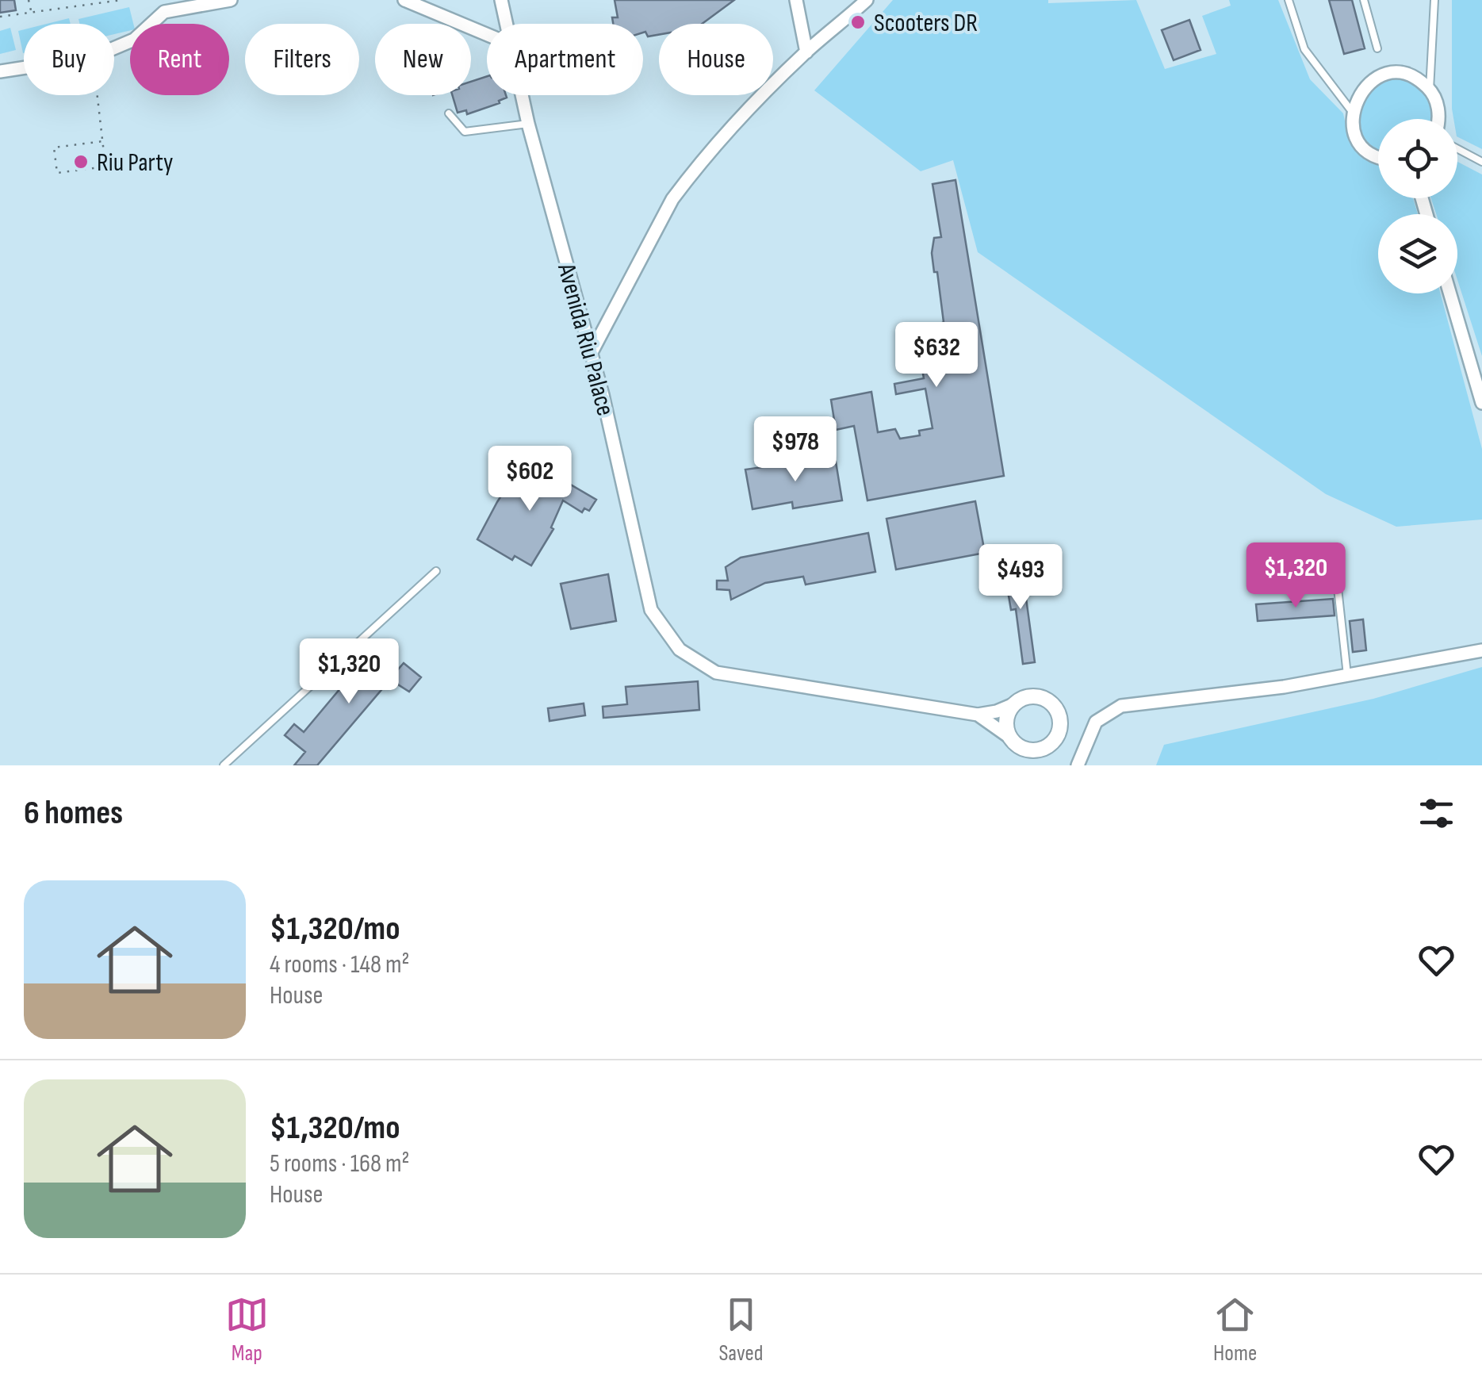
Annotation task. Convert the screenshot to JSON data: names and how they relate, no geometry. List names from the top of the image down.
{
  "streets": {
    "street": ["Avenida Riu Palace"]
  },
  "places": ["Scooters DR", "Riu Party"],
  "page": {
    "chip": [
      "Buy",
      "Rent",
      "Filters",
      "New",
      "Apartment",
      "House"
    ],
    "price": [
      "$632",
      "$978",
      "$602",
      "$1,320",
      "$493",
      "$1,320"
    ],
    "heading": "6 homes",
    "list": [
      {
        "name": "$1,320/mo",
        "note": "4 rooms · 148 m² · House"
      },
      {
        "name": "$1,320/mo",
        "note": "5 rooms · 168 m² · House"
      }
    ],
    "tabs": ["Map", "Saved", "Home"]
  }
}
